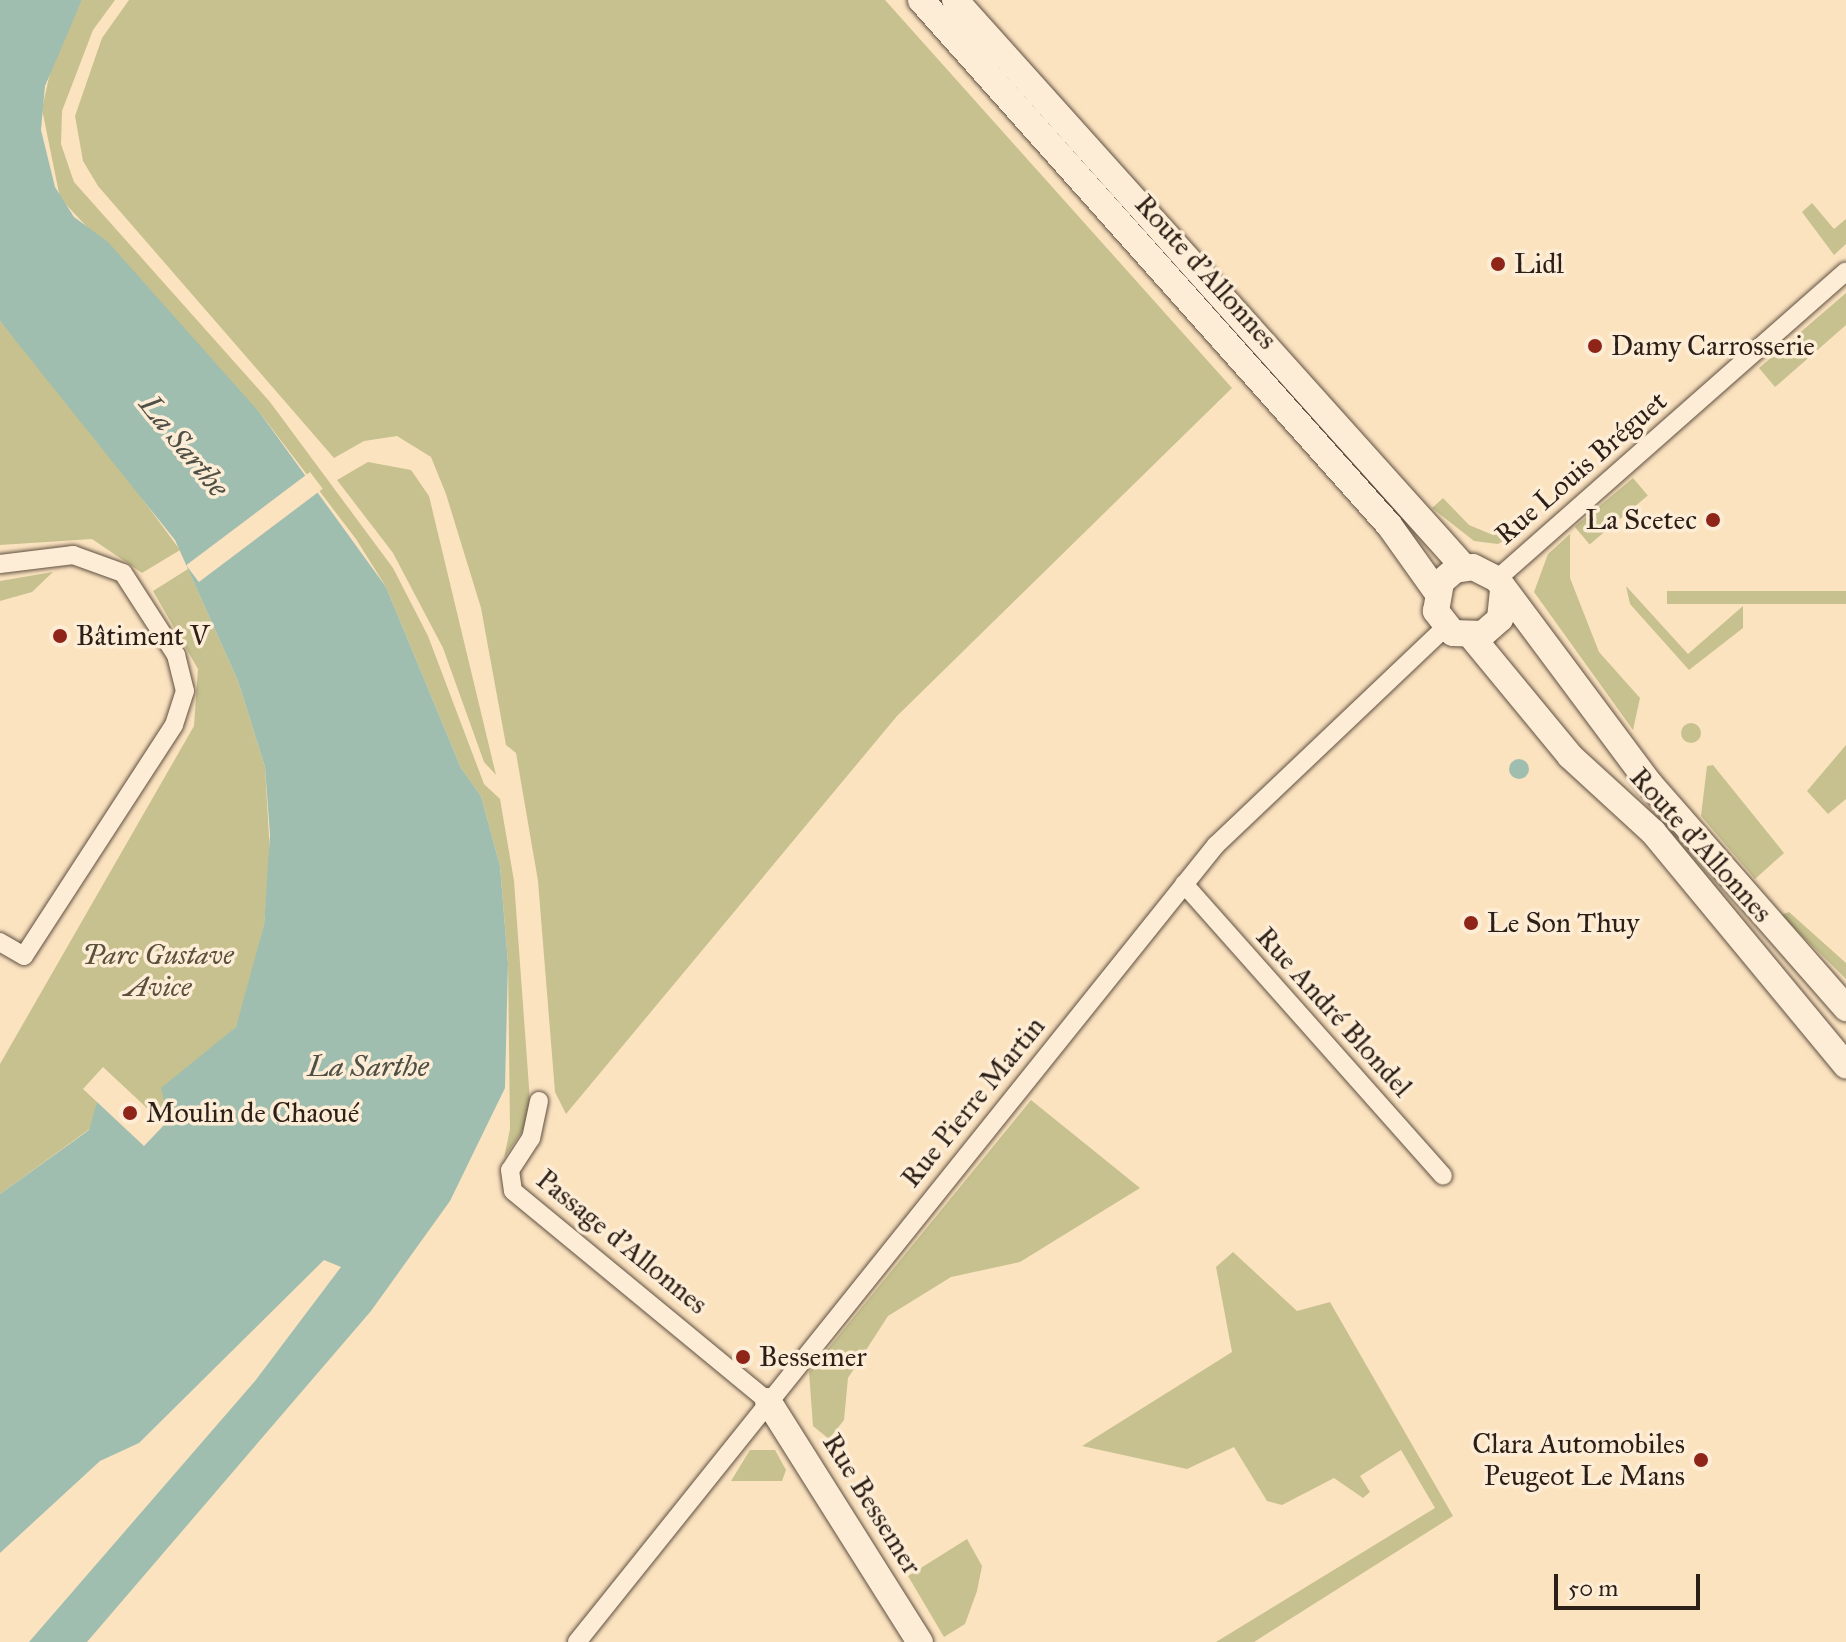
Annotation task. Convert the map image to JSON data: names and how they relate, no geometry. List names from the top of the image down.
{
  "streets": {
    "main road": ["Route d'Allonnes", "Rue Bessemer"],
    "street": [
      "Rue Louis Bréguet",
      "Rue André Blondel",
      "Rue Pierre Martin",
      "Passage d'Allonnes"
    ]
  },
  "crossings": [
    ["Route d'Allonnes", "Rue Louis Bréguet"],
    ["Route d'Allonnes", "Rue Pierre Martin"],
    ["Rue Louis Bréguet", "Rue Pierre Martin"],
    ["Rue André Blondel", "Rue Pierre Martin"],
    ["Rue Pierre Martin", "Passage d'Allonnes"],
    ["Rue Pierre Martin", "Rue Bessemer"],
    ["Passage d'Allonnes", "Rue Bessemer"]
  ],
  "water": ["La Sarthe"],
  "parks": ["Parc Gustave Avice"],
  "places": [
    "Lidl",
    "Damy Carrosserie",
    "La Scetec",
    "Bâtiment V",
    "Le Son Thuy",
    "Moulin de Chaoué",
    "Bessemer",
    "Clara Automobiles Peugeot Le Mans"
  ],
  "scale_bar": "50 m"
}
